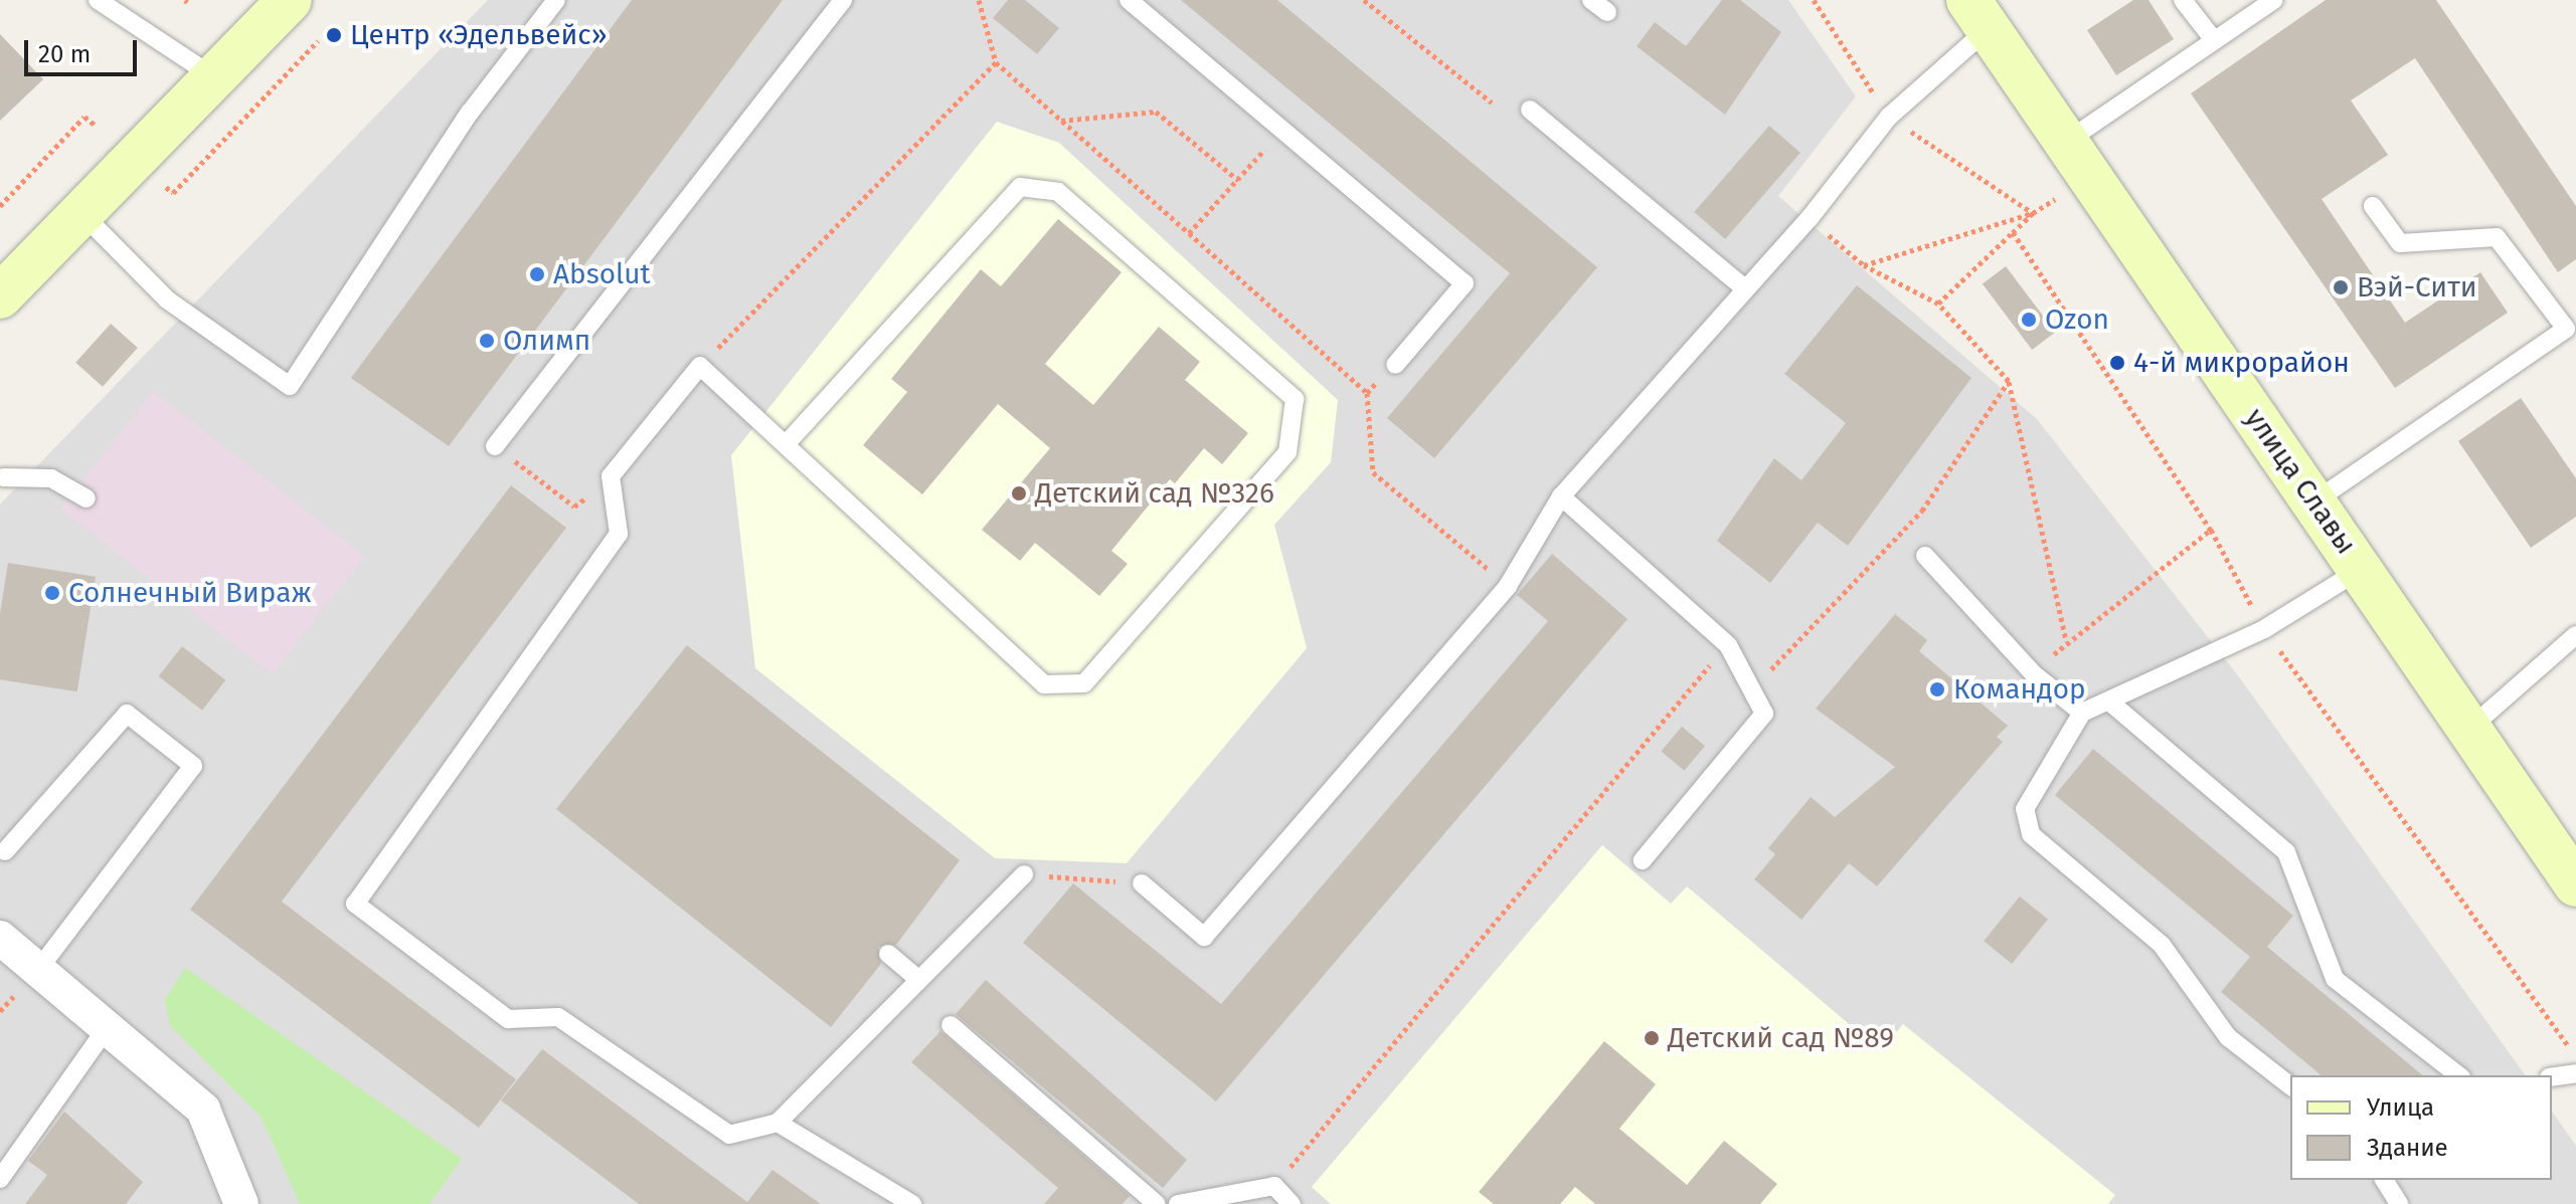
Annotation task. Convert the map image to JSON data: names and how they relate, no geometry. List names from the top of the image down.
{
  "streets": {
    "main road": ["улица Славы"]
  },
  "places": [
    "Центр «Эдельвейс»",
    "Absolut",
    "Вэй-Сити",
    "Ozon",
    "Олимп",
    "4-й микрорайон",
    "Детский сад №326",
    "Солнечный Вираж",
    "Командор",
    "Детский сад №89"
  ],
  "legend": ["Улица", "Здание"],
  "scale_bar": "20 m"
}
